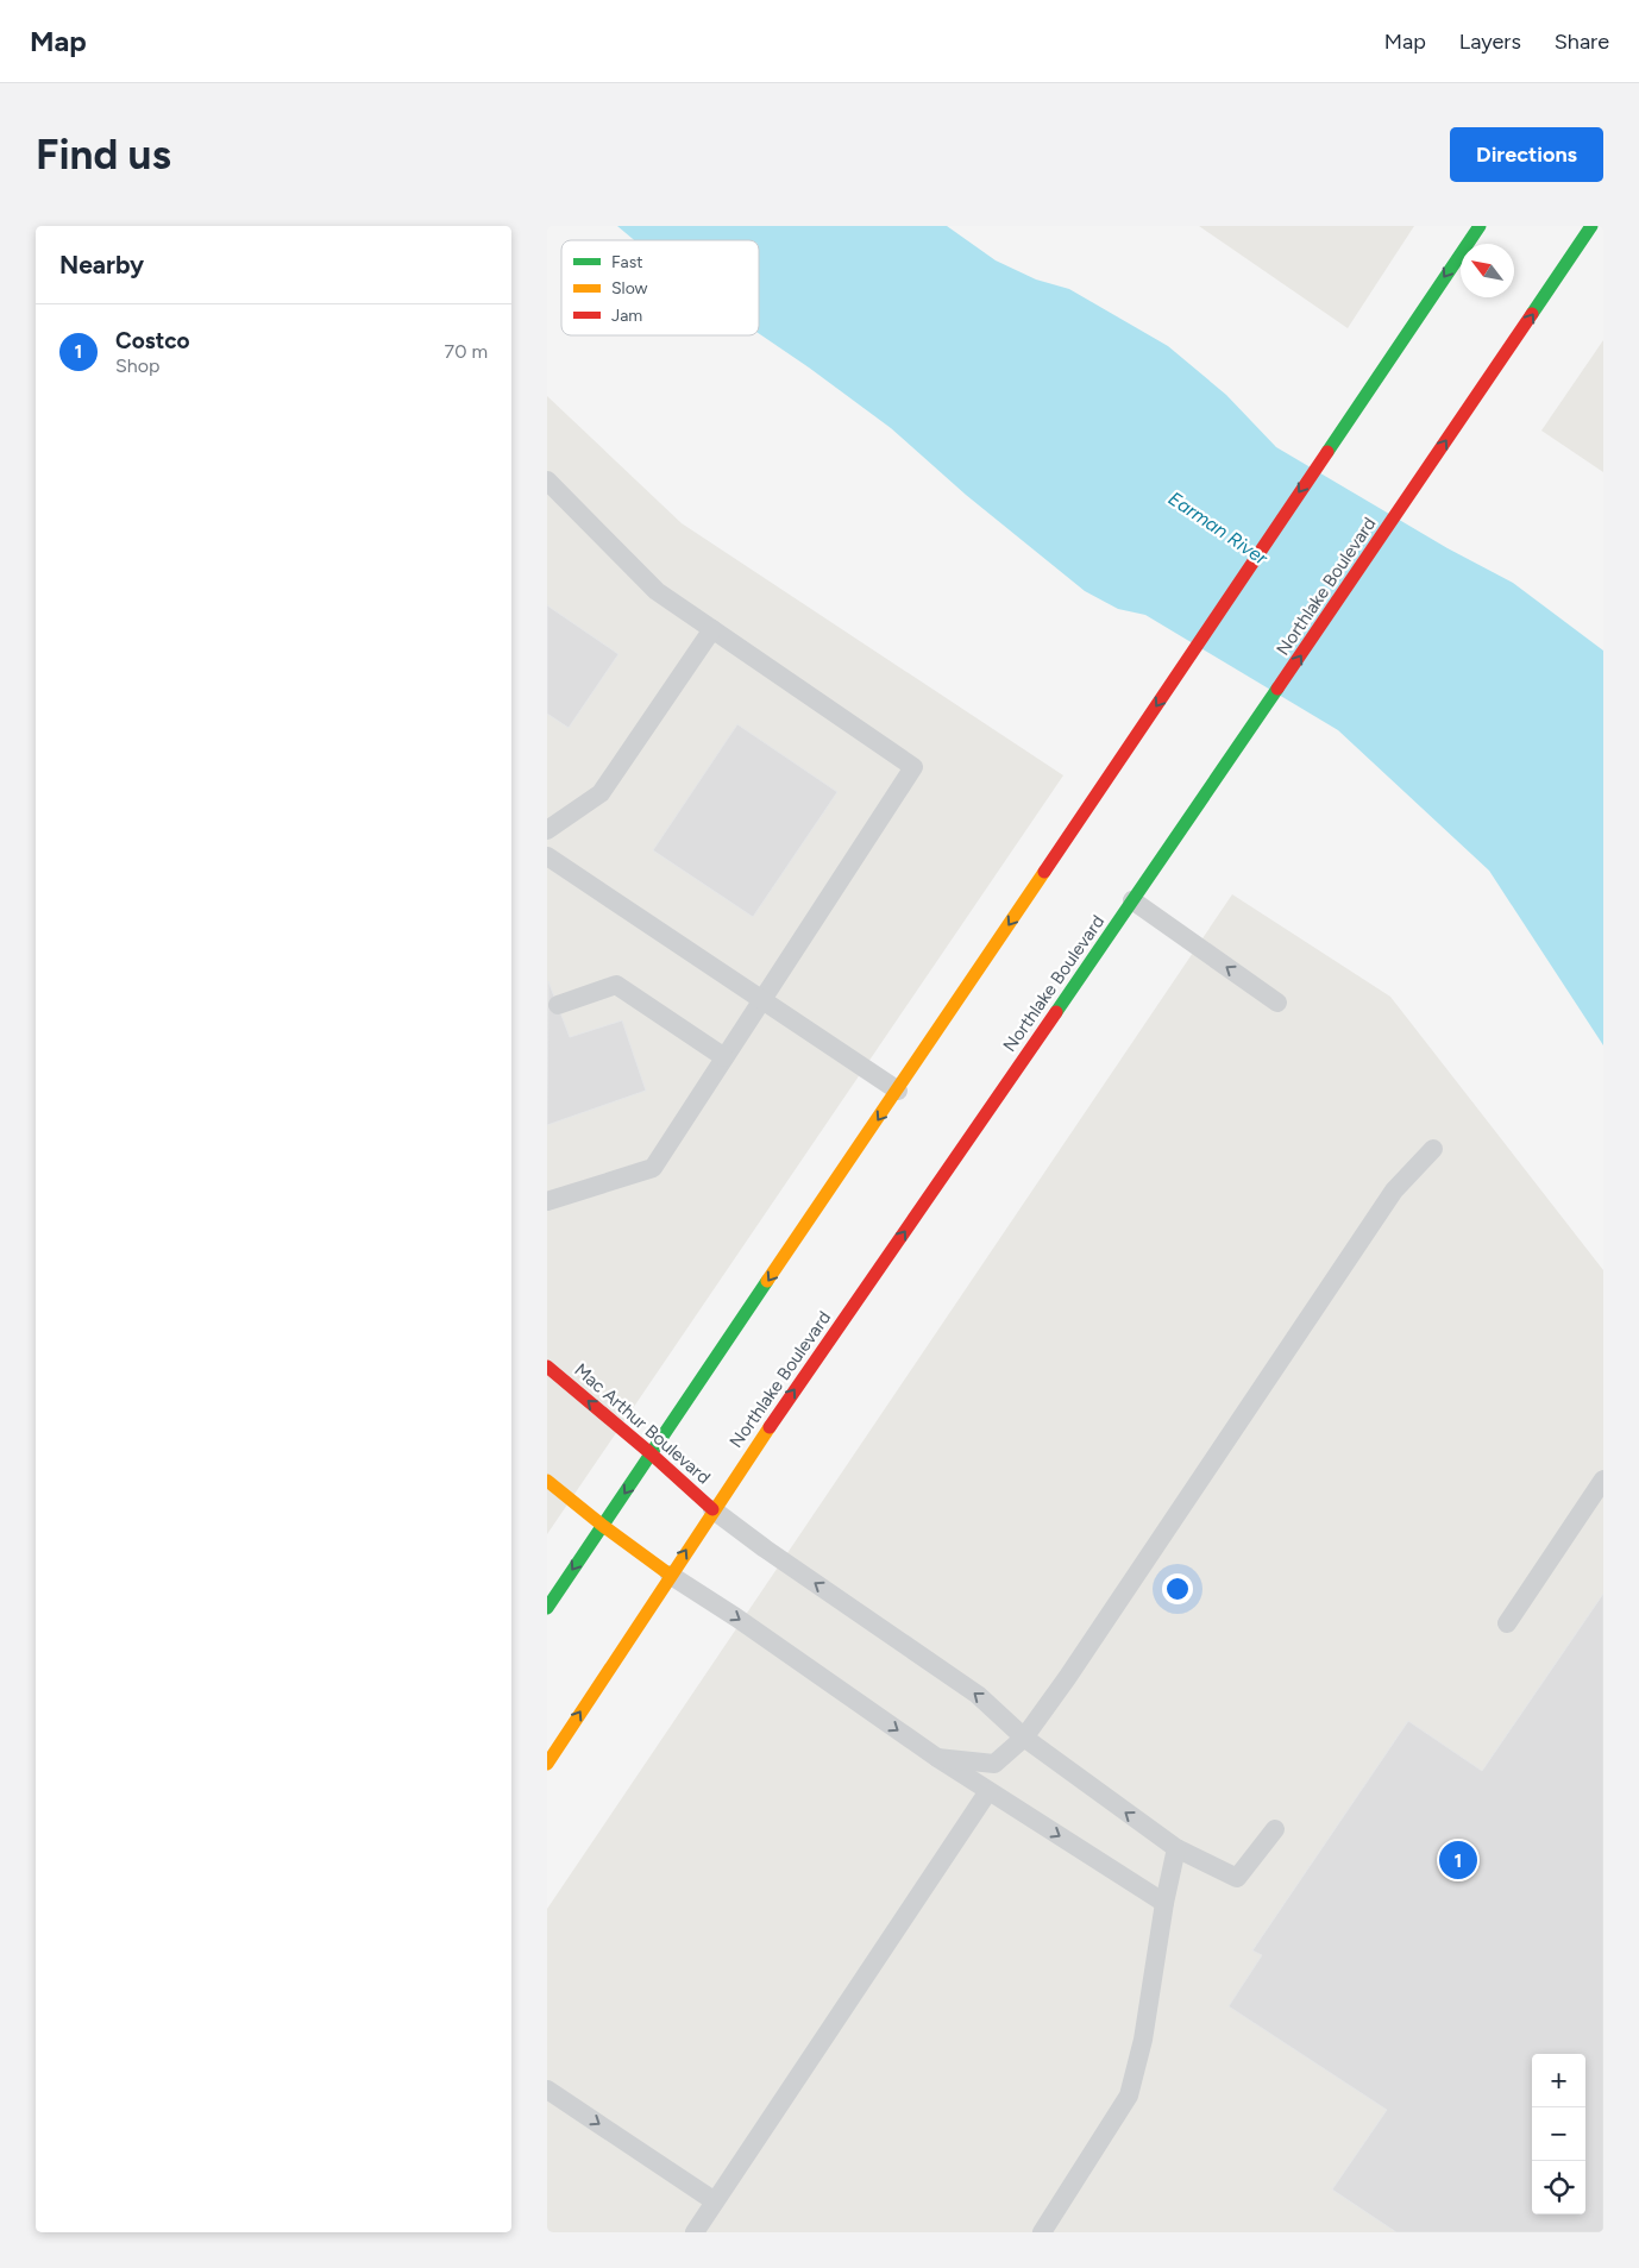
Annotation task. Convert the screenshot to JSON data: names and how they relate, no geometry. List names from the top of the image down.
{
  "streets": {
    "main road": ["Northlake Boulevard", "Mac Arthur Boulevard"]
  },
  "crossings": [
    ["Northlake Boulevard", "Mac Arthur Boulevard"]
  ],
  "water": ["Earman River"],
  "legend": ["Fast", "Slow", "Jam"],
  "north": "top left",
  "page": {
    "header": "Map",
    "nav": ["Map", "Layers", "Share"],
    "buttons": "Directions",
    "title": "Find us",
    "heading": "Nearby",
    "list": [
      {
        "mark": "1",
        "name": "Costco",
        "note": "Shop",
        "value": "70 m"
      }
    ],
    "pins": "1",
    "map_buttons": ["+", "−"]
  }
}
